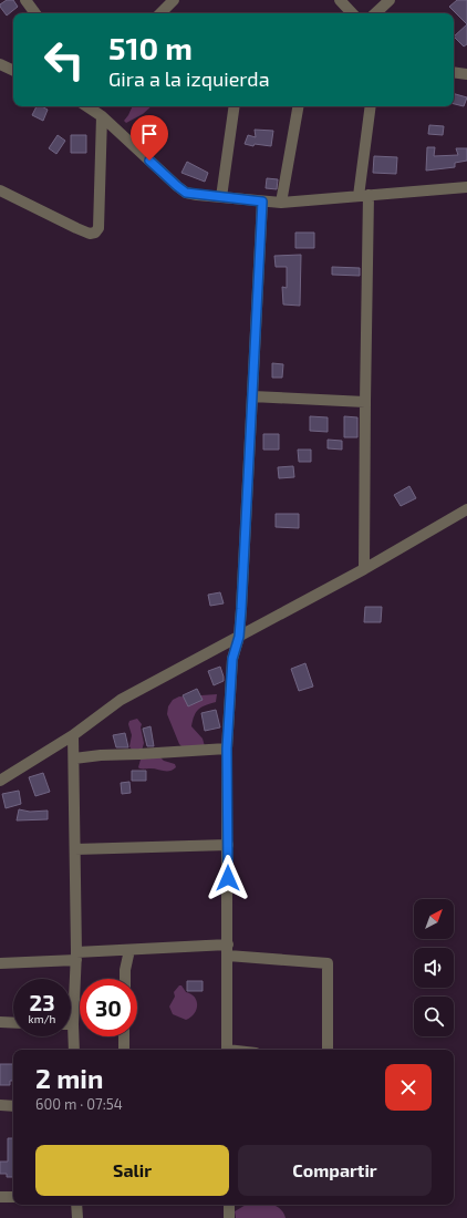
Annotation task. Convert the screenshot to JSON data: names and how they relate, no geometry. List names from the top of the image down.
{
  "north": "top right",
  "page": {
    "turn": ["510 m", "Gira a la izquierda"],
    "speed": "23 km/h",
    "limit": "30",
    "heading": ["2 min", "600 m · 07:54"],
    "buttons": ["Salir", "Compartir"]
  }
}
